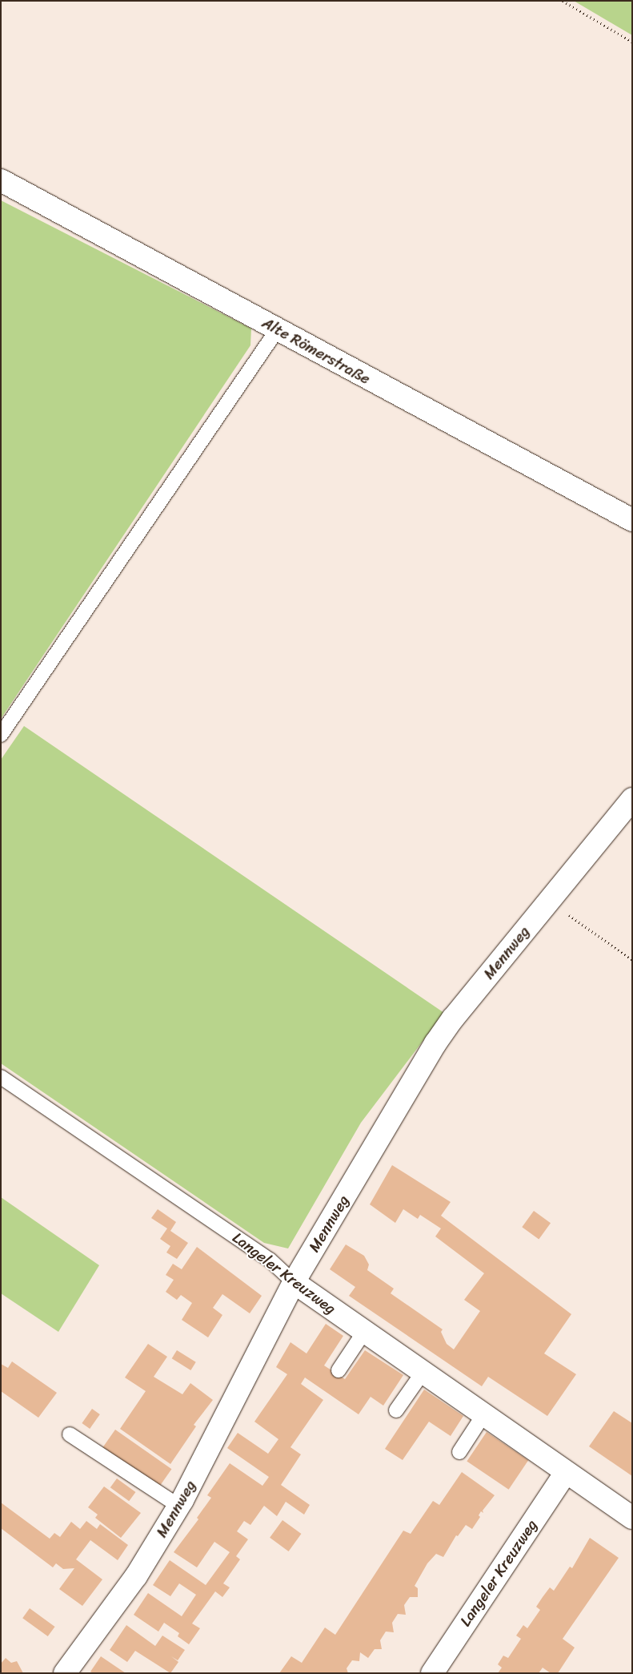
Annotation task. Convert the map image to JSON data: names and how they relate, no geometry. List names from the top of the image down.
{
  "streets": {
    "street": ["Alte Römerstraße", "Mennweg", "Langeler Kreuzweg"]
  },
  "crossings": [
    ["Mennweg", "Langeler Kreuzweg"]
  ]
}
